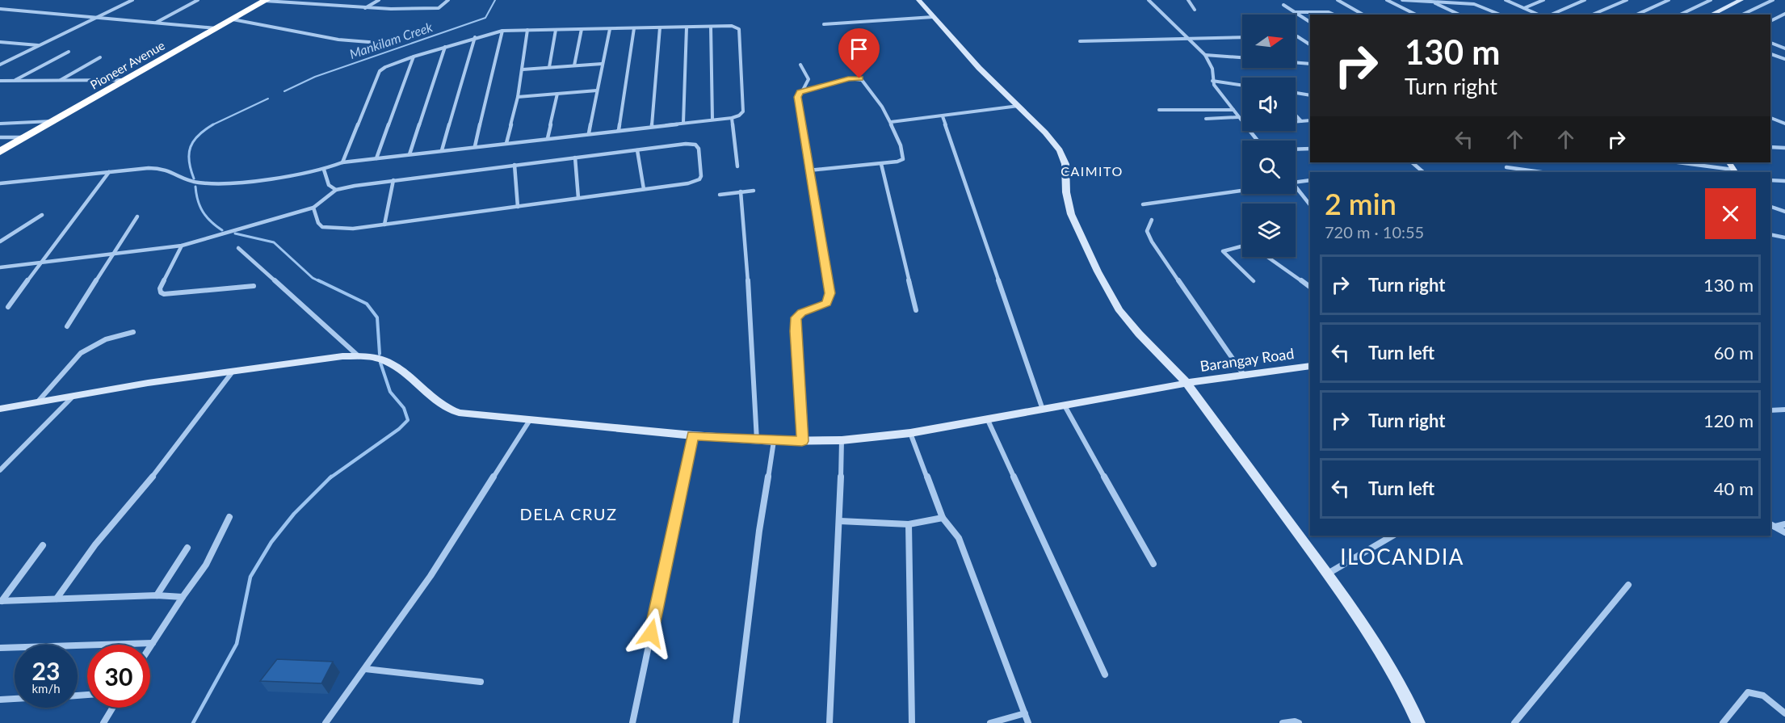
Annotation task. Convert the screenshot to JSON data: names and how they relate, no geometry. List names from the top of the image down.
{
  "streets": {
    "highway": ["Pioneer Avenue"],
    "street": ["Barangay Road"]
  },
  "districts": ["CAIMITO", "DELA CRUZ", "ILOCANDIA"],
  "water": ["Mankilam Creek"],
  "north": "right",
  "page": {
    "turn": ["130 m", "Turn right"],
    "heading": ["2 min", "720 m · 10:55"],
    "list": [
      {
        "name": "Turn right",
        "value": "130 m"
      },
      {
        "name": "Turn left",
        "value": "60 m"
      },
      {
        "name": "Turn right",
        "value": "120 m"
      },
      {
        "name": "Turn left",
        "value": "40 m"
      }
    ],
    "speed": "23 km/h",
    "limit": "30"
  }
}
